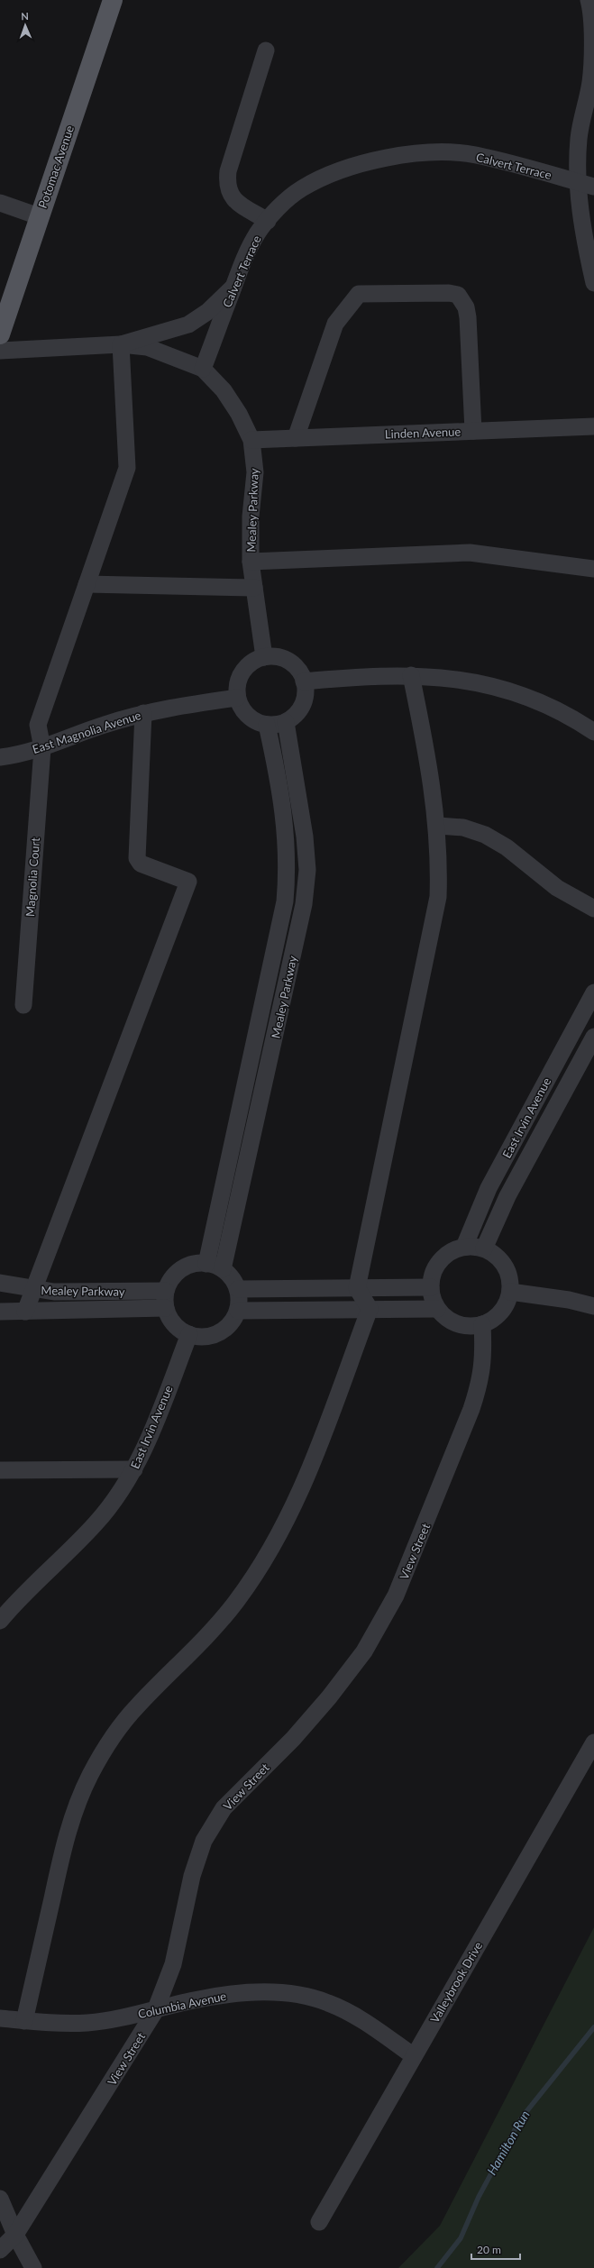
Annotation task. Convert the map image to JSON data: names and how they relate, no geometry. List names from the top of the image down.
{
  "streets": {
    "main road": ["Potomac Avenue"],
    "street": [
      "Calvert Terrace",
      "Linden Avenue",
      "Mealey Parkway",
      "East Magnolia Avenue",
      "Magnolia Court",
      "East Irvin Avenue",
      "View Street",
      "Valleybrook Drive",
      "Columbia Avenue"
    ]
  },
  "crossings": [
    ["Calvert Terrace", "Mealey Parkway"],
    ["Linden Avenue", "Mealey Parkway"],
    ["Mealey Parkway", "East Magnolia Avenue"],
    ["Mealey Parkway", "Magnolia Court"],
    ["Mealey Parkway", "East Irvin Avenue"],
    ["East Magnolia Avenue", "Magnolia Court"],
    ["East Irvin Avenue", "View Street"],
    ["View Street", "Columbia Avenue"],
    ["Valleybrook Drive", "Columbia Avenue"]
  ],
  "water": ["Hamilton Run"],
  "scale_bar": "20 m",
  "north": "top"
}
